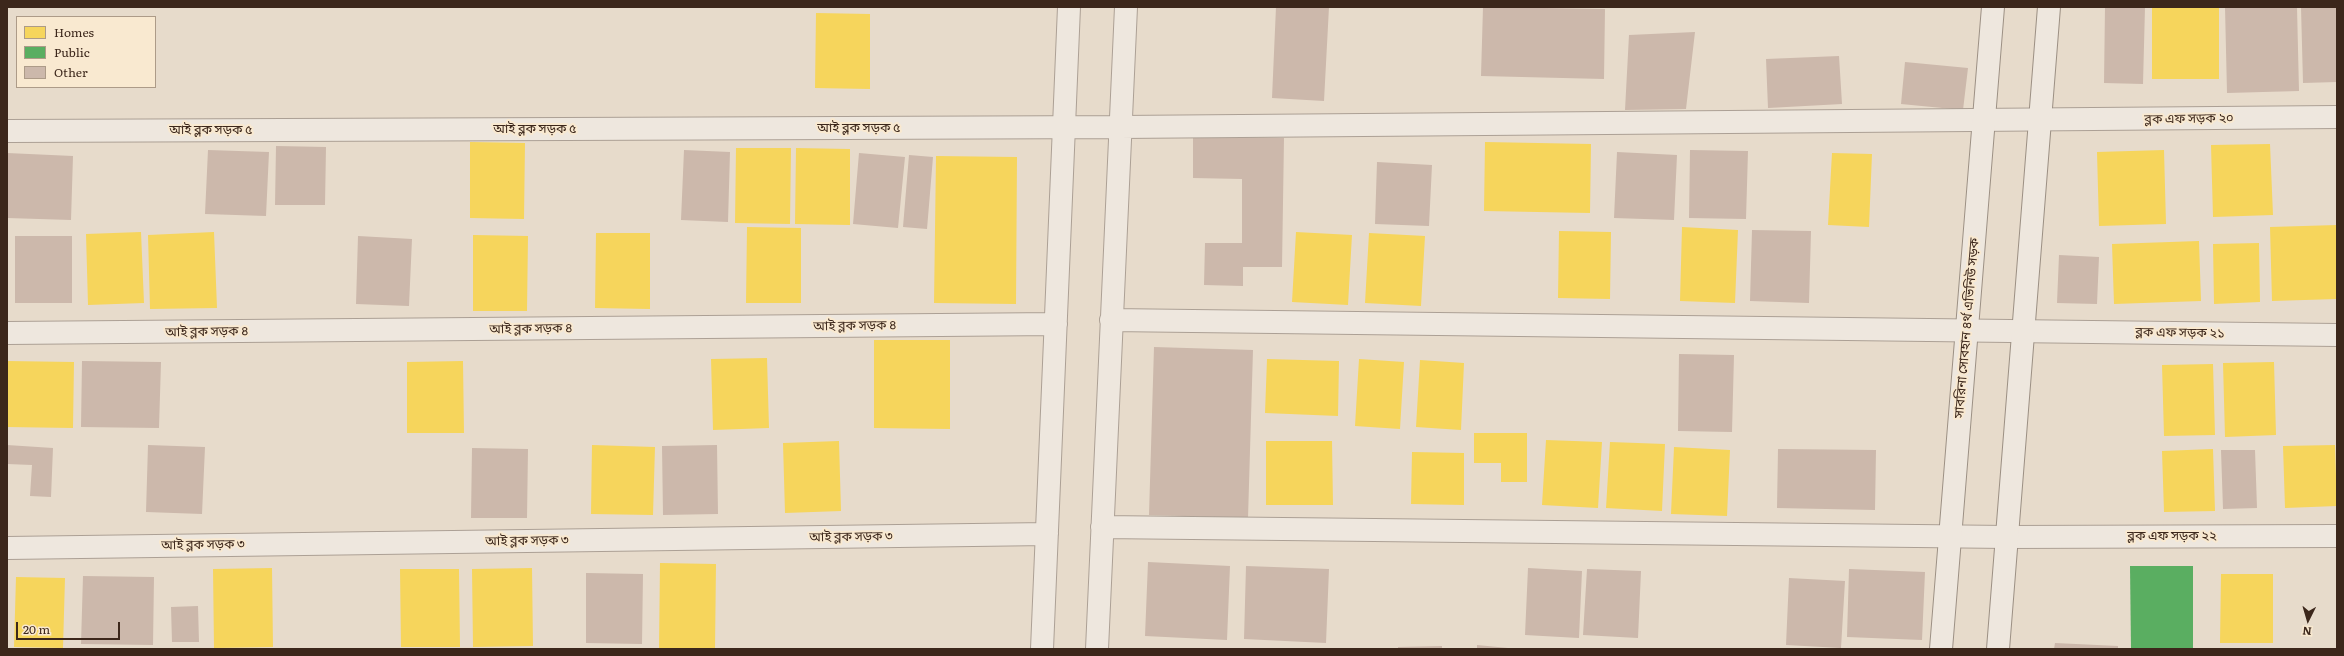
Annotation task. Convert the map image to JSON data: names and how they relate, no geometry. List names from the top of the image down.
{
  "streets": {
    "street": [
      "ব্লক এফ সড়ক ২০",
      "আই ব্লক সড়ক ৫",
      "আই ব্লক সড়ক ৪",
      "সাবরিনা সোবহান ৪র্থ এভিনিউ সড়ক",
      "ব্লক এফ সড়ক ২১",
      "ব্লক এফ সড়ক ২২",
      "আই ব্লক সড়ক ৩"
    ]
  },
  "crossings": [
    ["ব্লক এফ সড়ক ২০", "আই ব্লক সড়ক ৫"],
    ["ব্লক এফ সড়ক ২০", "সাবরিনা সোবহান ৪র্থ এভিনিউ সড়ক"],
    ["সাবরিনা সোবহান ৪র্থ এভিনিউ সড়ক", "ব্লক এফ সড়ক ২১"],
    ["সাবরিনা সোবহান ৪র্থ এভিনিউ সড়ক", "ব্লক এফ সড়ক ২২"]
  ],
  "legend": ["Homes", "Public", "Other"],
  "scale_bar": "20 m",
  "north": "bottom"
}
